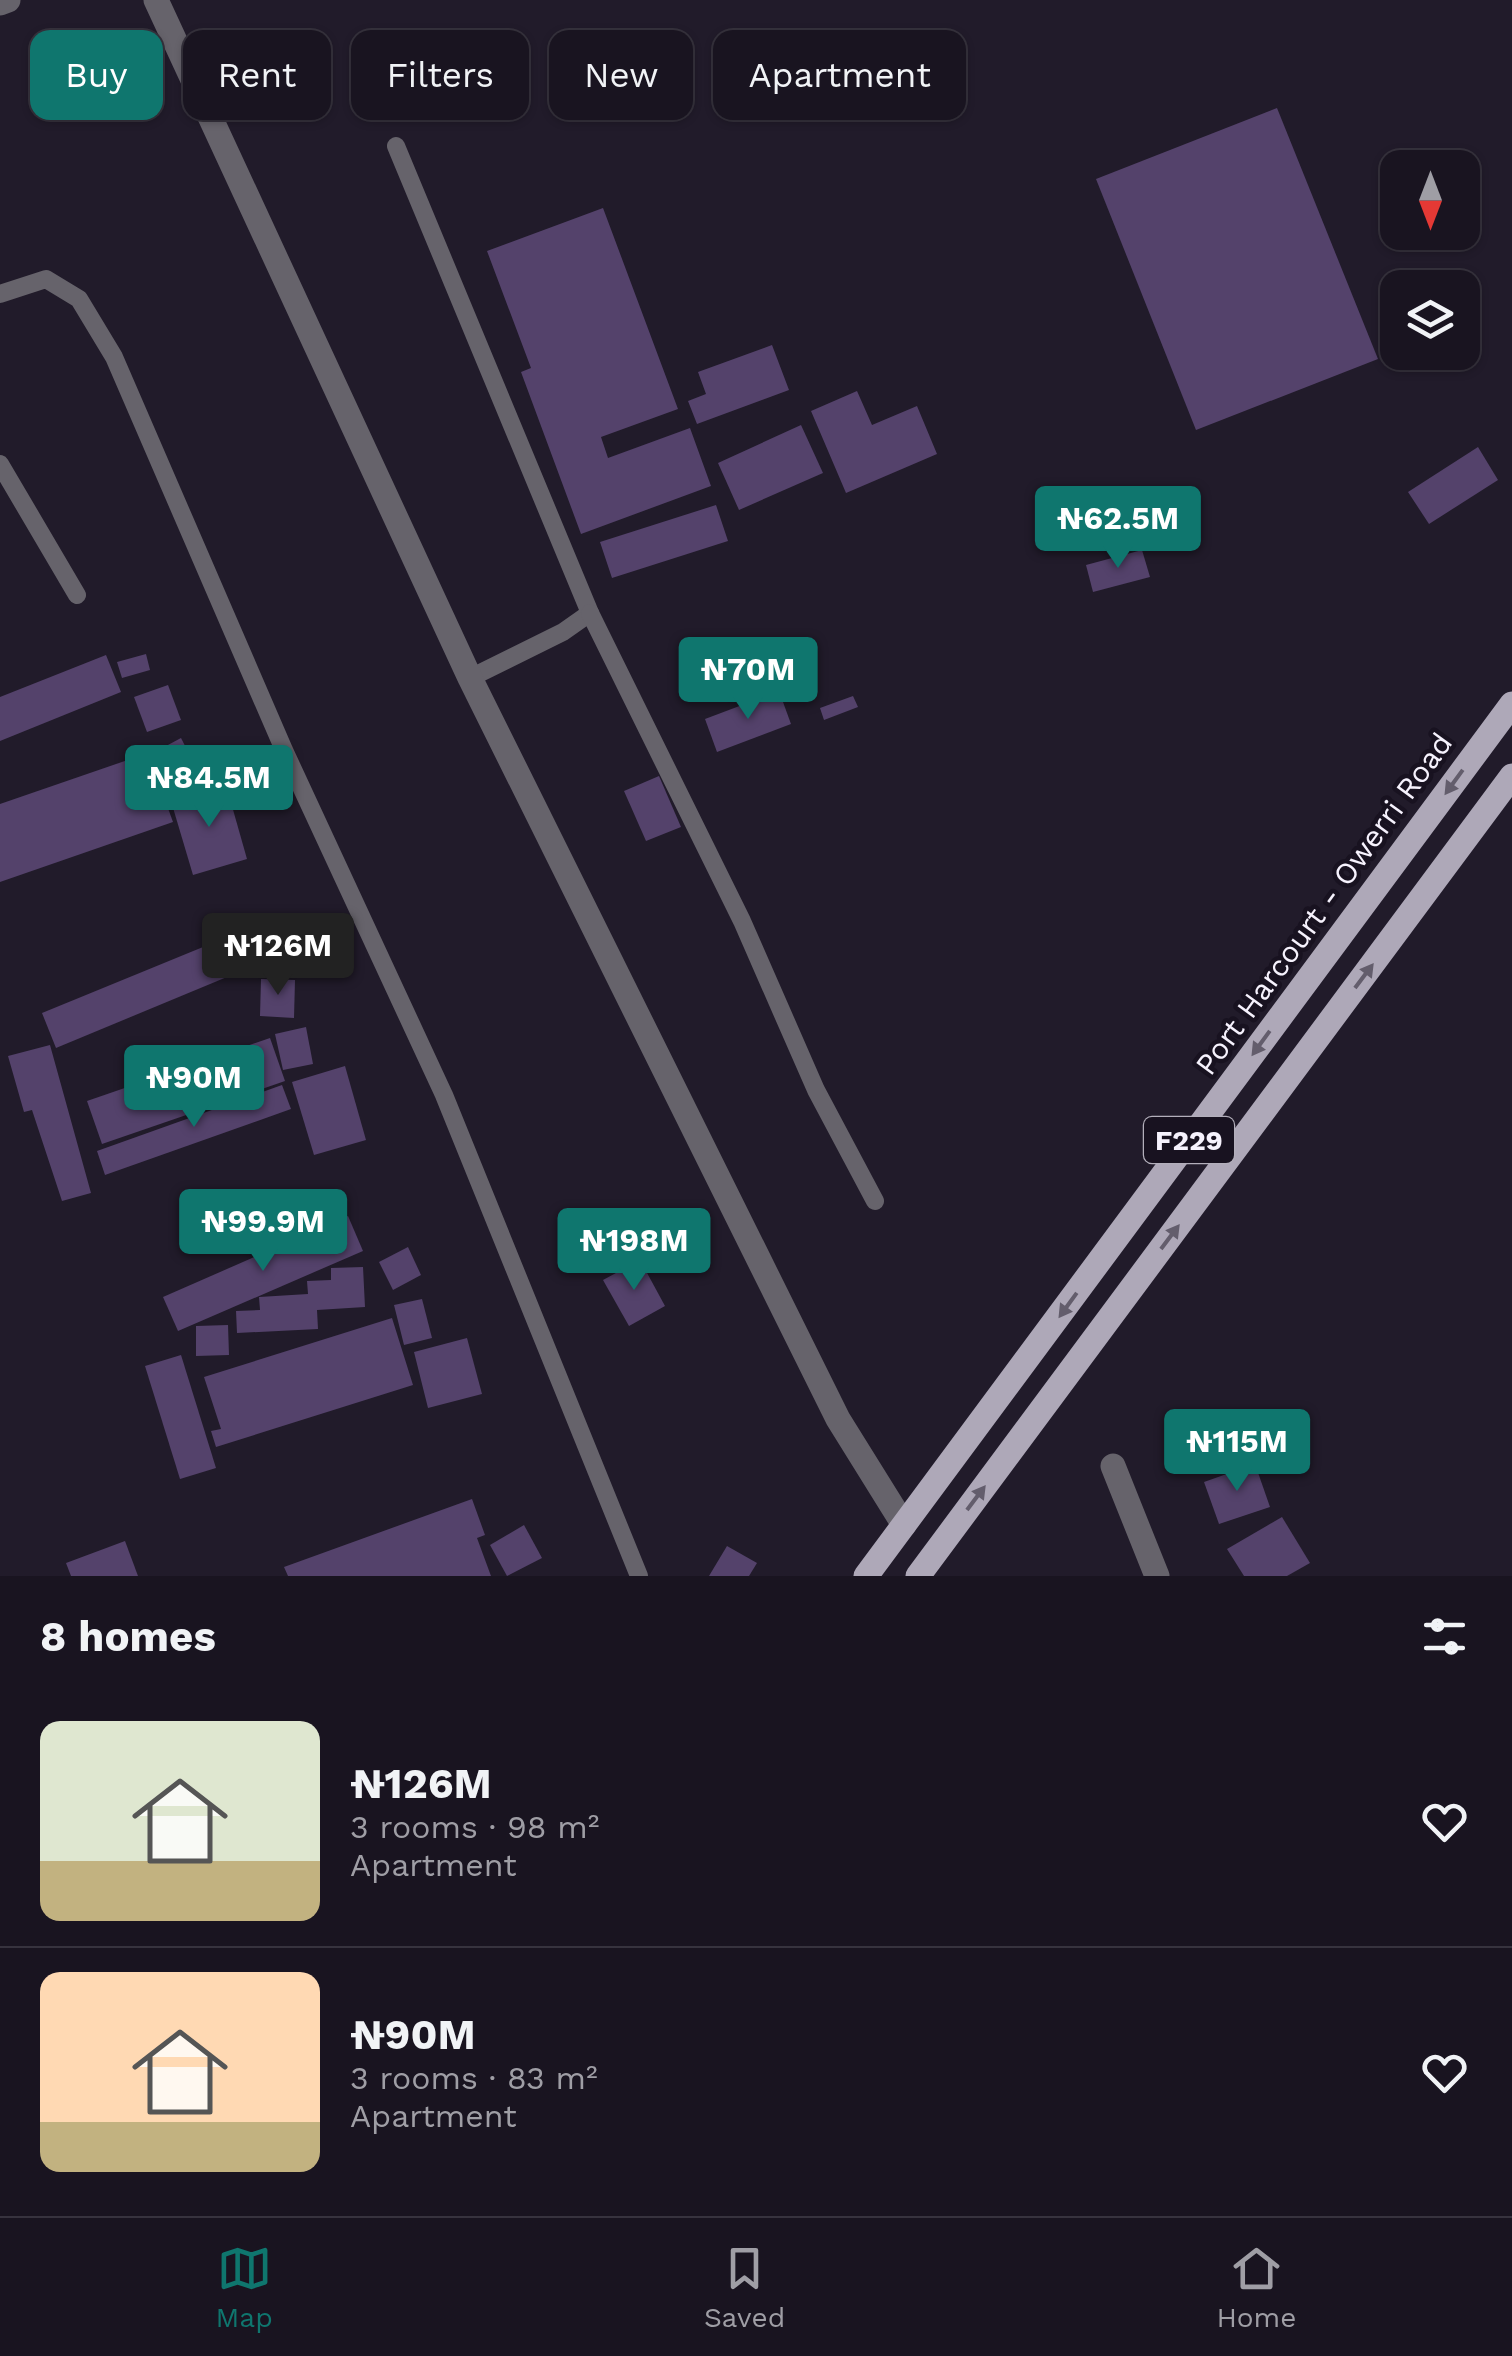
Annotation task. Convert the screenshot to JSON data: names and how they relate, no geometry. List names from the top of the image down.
{
  "streets": {
    "main road": ["Port Harcourt - Owerri Road", "F229"]
  },
  "north": "bottom",
  "page": {
    "chip": [
      "Buy",
      "Rent",
      "Filters",
      "New",
      "Apartment"
    ],
    "price": [
      "₦62.5M",
      "₦70M",
      "₦84.5M",
      "₦126M",
      "₦90M",
      "₦99.9M",
      "₦198M",
      "₦115M"
    ],
    "heading": "8 homes",
    "list": [
      {
        "name": "₦126M",
        "note": "3 rooms · 98 m² · Apartment"
      },
      {
        "name": "₦90M",
        "note": "3 rooms · 83 m² · Apartment"
      }
    ],
    "tabs": ["Map", "Saved", "Home"]
  }
}
